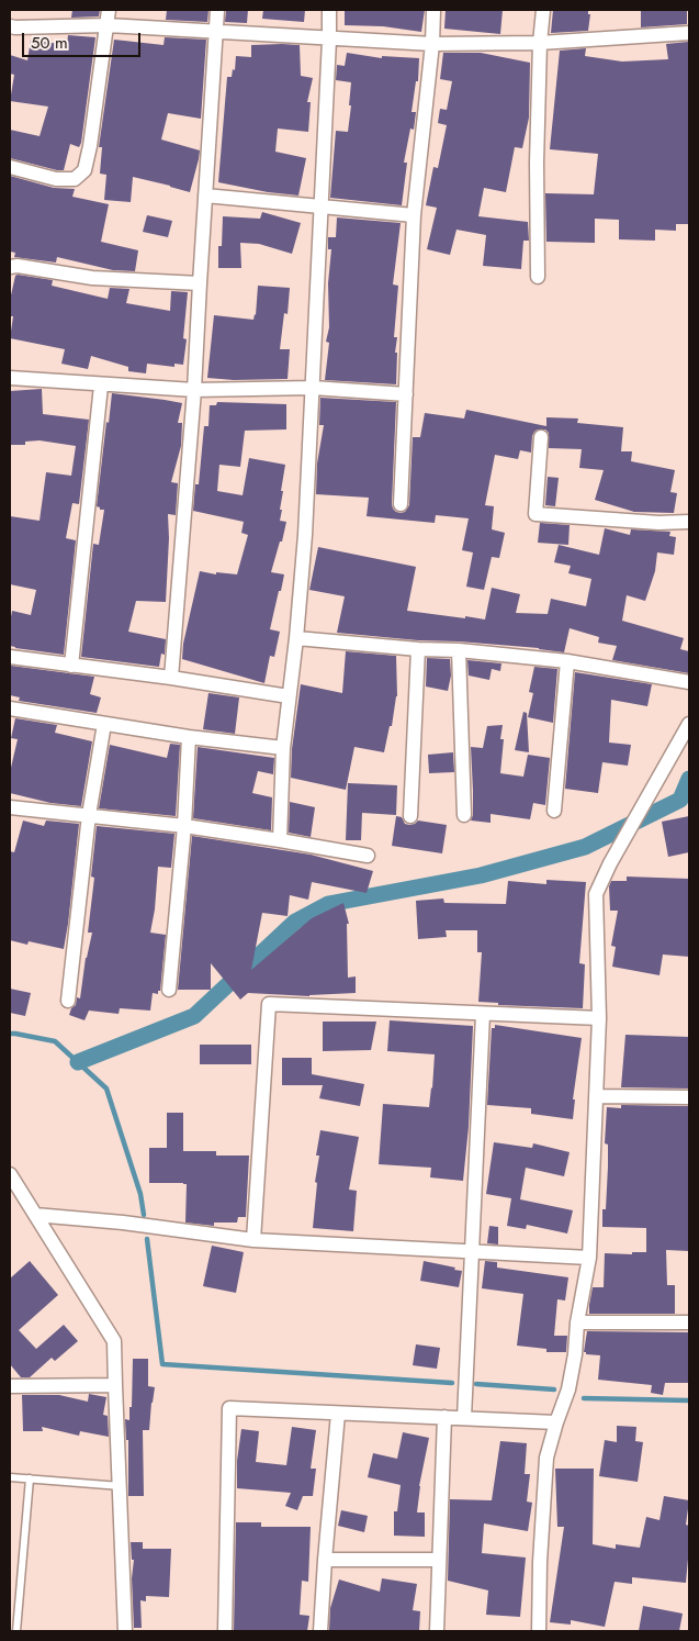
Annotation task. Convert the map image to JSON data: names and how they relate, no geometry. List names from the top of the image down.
{
  "scale_bar": "50 m"
}
